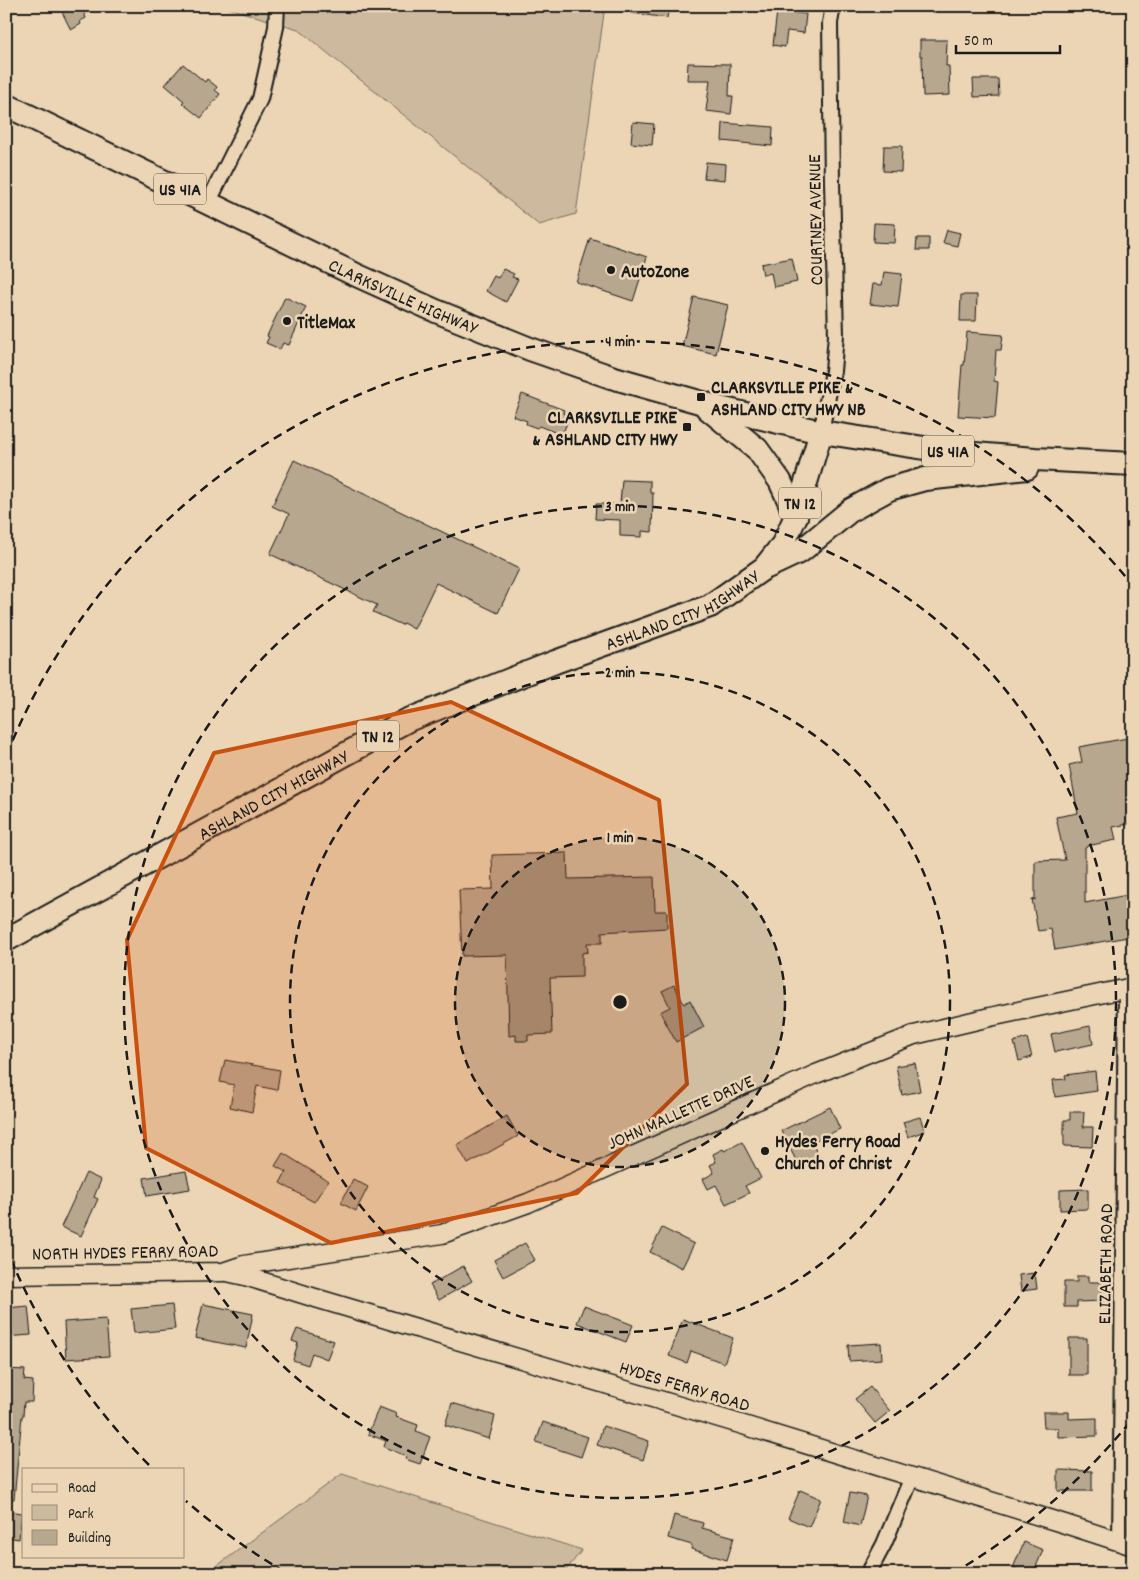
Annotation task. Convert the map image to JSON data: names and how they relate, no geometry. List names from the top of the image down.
{
  "streets": {
    "main road": [
      "US 41A",
      "CLARKSVILLE HIGHWAY",
      "TN 12",
      "ASHLAND CITY HIGHWAY"
    ],
    "street": [
      "COURTNEY AVENUE",
      "JOHN MALLETTE DRIVE",
      "NORTH HYDES FERRY ROAD",
      "ELIZABETH ROAD",
      "HYDES FERRY ROAD"
    ]
  },
  "crossings": [
    ["US 41A", "COURTNEY AVENUE"],
    ["US 41A", "CLARKSVILLE HIGHWAY"],
    ["US 41A", "ASHLAND CITY HIGHWAY"],
    ["COURTNEY AVENUE", "CLARKSVILLE HIGHWAY"],
    ["COURTNEY AVENUE", "ASHLAND CITY HIGHWAY"],
    ["CLARKSVILLE HIGHWAY", "ASHLAND CITY HIGHWAY"],
    ["JOHN MALLETTE DRIVE", "NORTH HYDES FERRY ROAD"],
    ["JOHN MALLETTE DRIVE", "ELIZABETH ROAD"],
    ["NORTH HYDES FERRY ROAD", "HYDES FERRY ROAD"],
    ["ELIZABETH ROAD", "HYDES FERRY ROAD"]
  ],
  "places": {
    "other": ["AutoZone", "TitleMax", "Hydes Ferry Road Church of Christ"],
    "transit": ["CLARKSVILLE PIKE & ASHLAND CITY HWY NB", "CLARKSVILLE PIKE & ASHLAND CITY HWY"]
  },
  "legend": ["Road", "Park", "Building"],
  "scale_bar": "50 m",
  "rings": [
    "4 min",
    "3 min",
    "2 min",
    "1 min"
  ]
}
